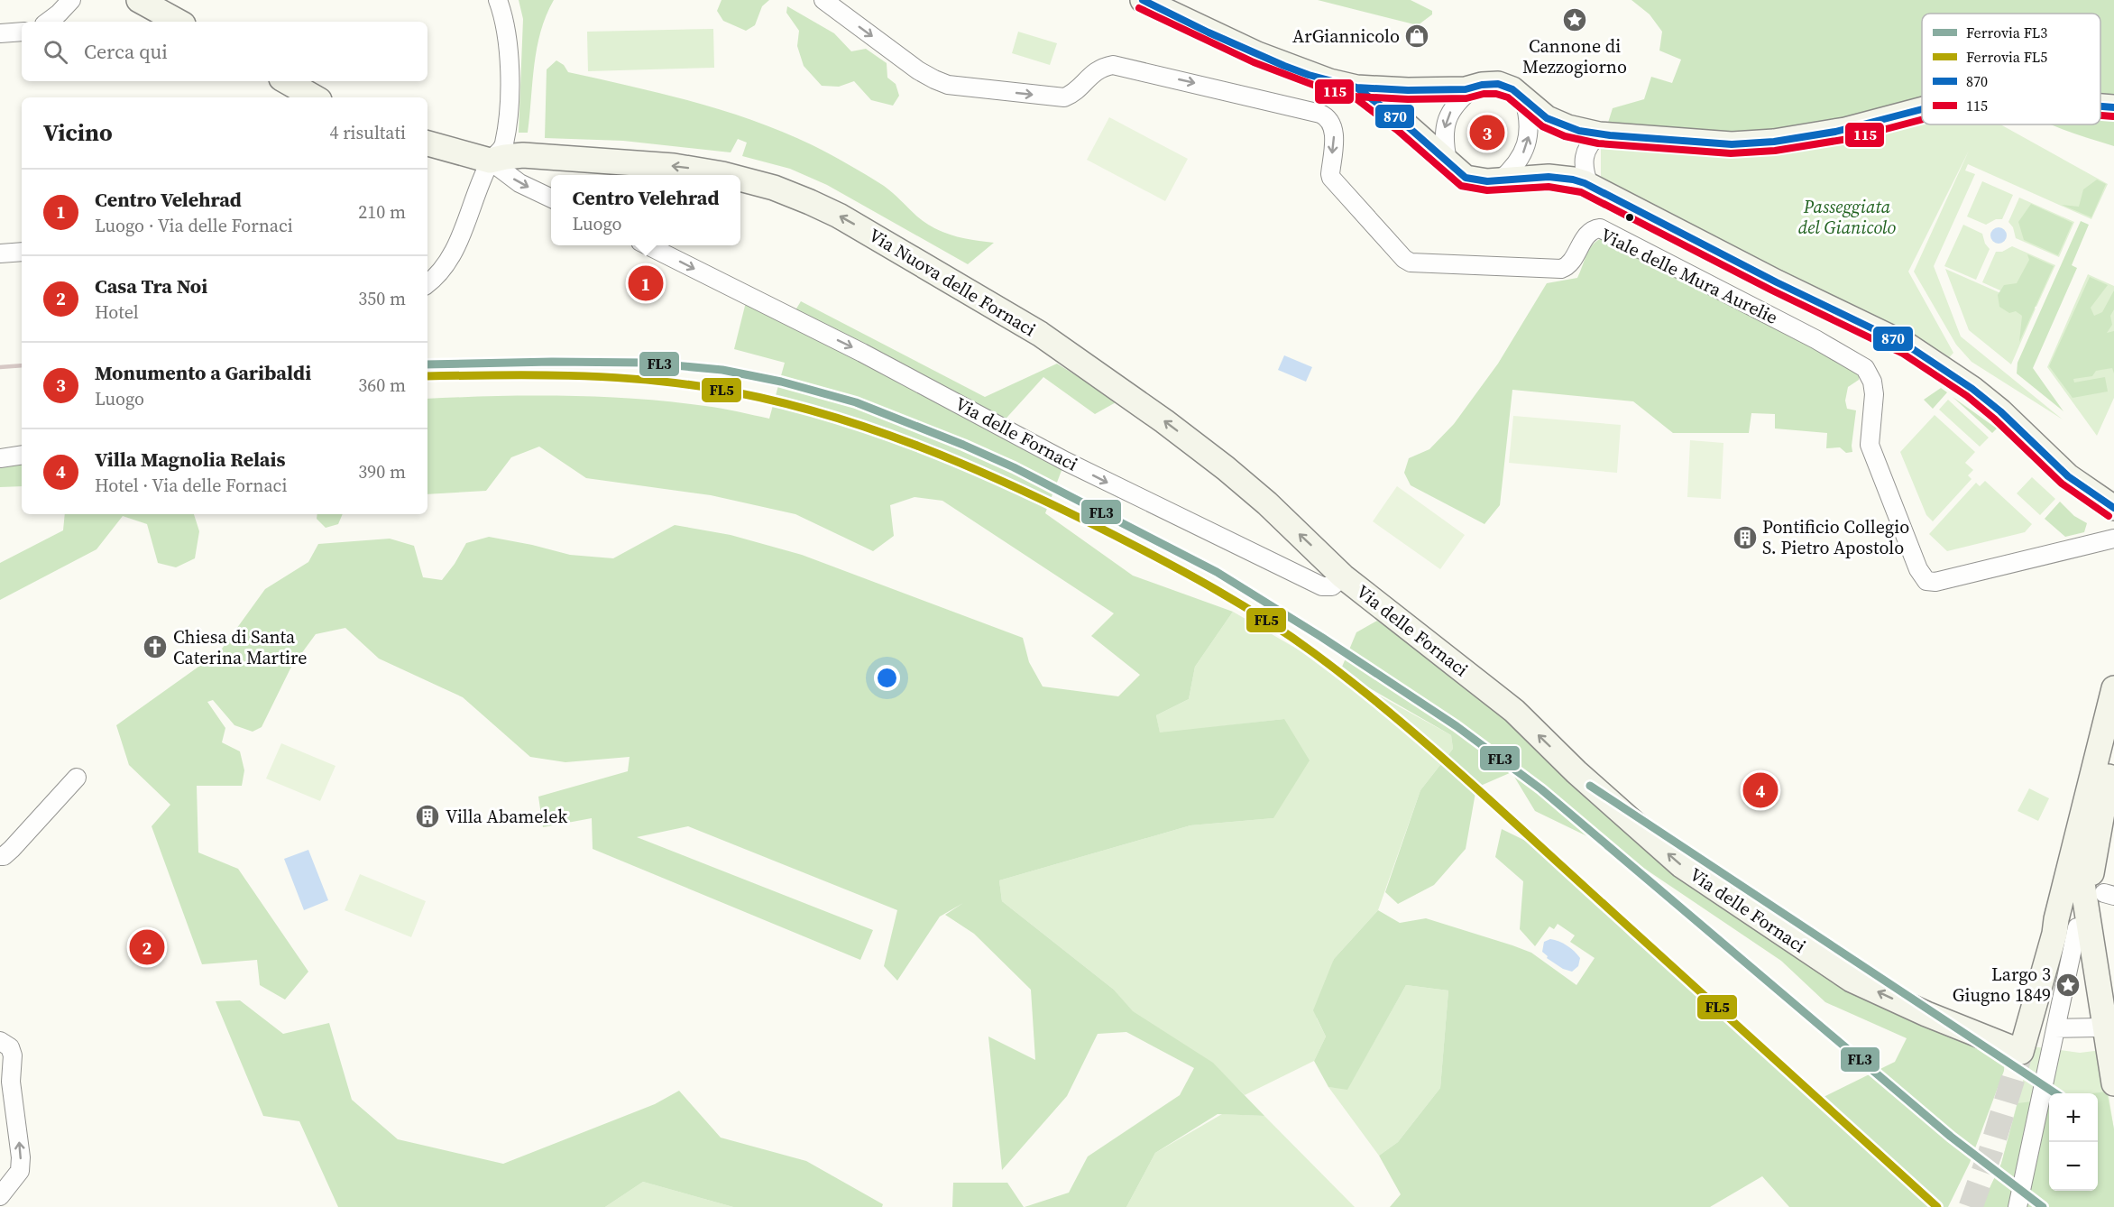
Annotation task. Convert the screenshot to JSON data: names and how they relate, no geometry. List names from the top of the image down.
{
  "streets": {
    "street": ["Viale delle Mura Aurelie", "Via Nuova delle Fornaci", "Via delle Fornaci"]
  },
  "crossings": [
    ["Via Nuova delle Fornaci", "Via delle Fornaci"]
  ],
  "one_way": ["Via Nuova delle Fornaci"],
  "parks": ["Passeggiata del Gianicolo"],
  "places": {
    "place": ["Cannone di Mezzogiorno", "Largo 3 Giugno 1849"],
    "shop": ["ArGiannicolo"],
    "building": ["Pontificio Collegio S. Pietro Apostolo", "Villa Abamelek"],
    "church": ["Chiesa di Santa Caterina Martire"]
  },
  "lines": [
    "transit line 870",
    "transit line 115",
    "rail line FL3",
    "rail line FL5"
  ],
  "legend": [
    "Ferrovia FL3",
    "Ferrovia FL5",
    "870",
    "115"
  ],
  "page": {
    "search": "Cerca qui",
    "heading": ["Vicino", "4 risultati"],
    "pins": [
      "3",
      "1",
      "4",
      "2"
    ],
    "list": [
      {
        "mark": "1",
        "name": "Centro Velehrad",
        "note": "Luogo · Via delle Fornaci",
        "value": "210 m"
      },
      {
        "mark": "2",
        "name": "Casa Tra Noi",
        "note": "Hotel",
        "value": "350 m"
      },
      {
        "mark": "3",
        "name": "Monumento a Garibaldi",
        "note": "Luogo",
        "value": "360 m"
      },
      {
        "mark": "4",
        "name": "Villa Magnolia Relais",
        "note": "Hotel · Via delle Fornaci",
        "value": "390 m"
      }
    ],
    "popup": ["Centro Velehrad", "Luogo"],
    "map_buttons": ["+", "−"]
  }
}
